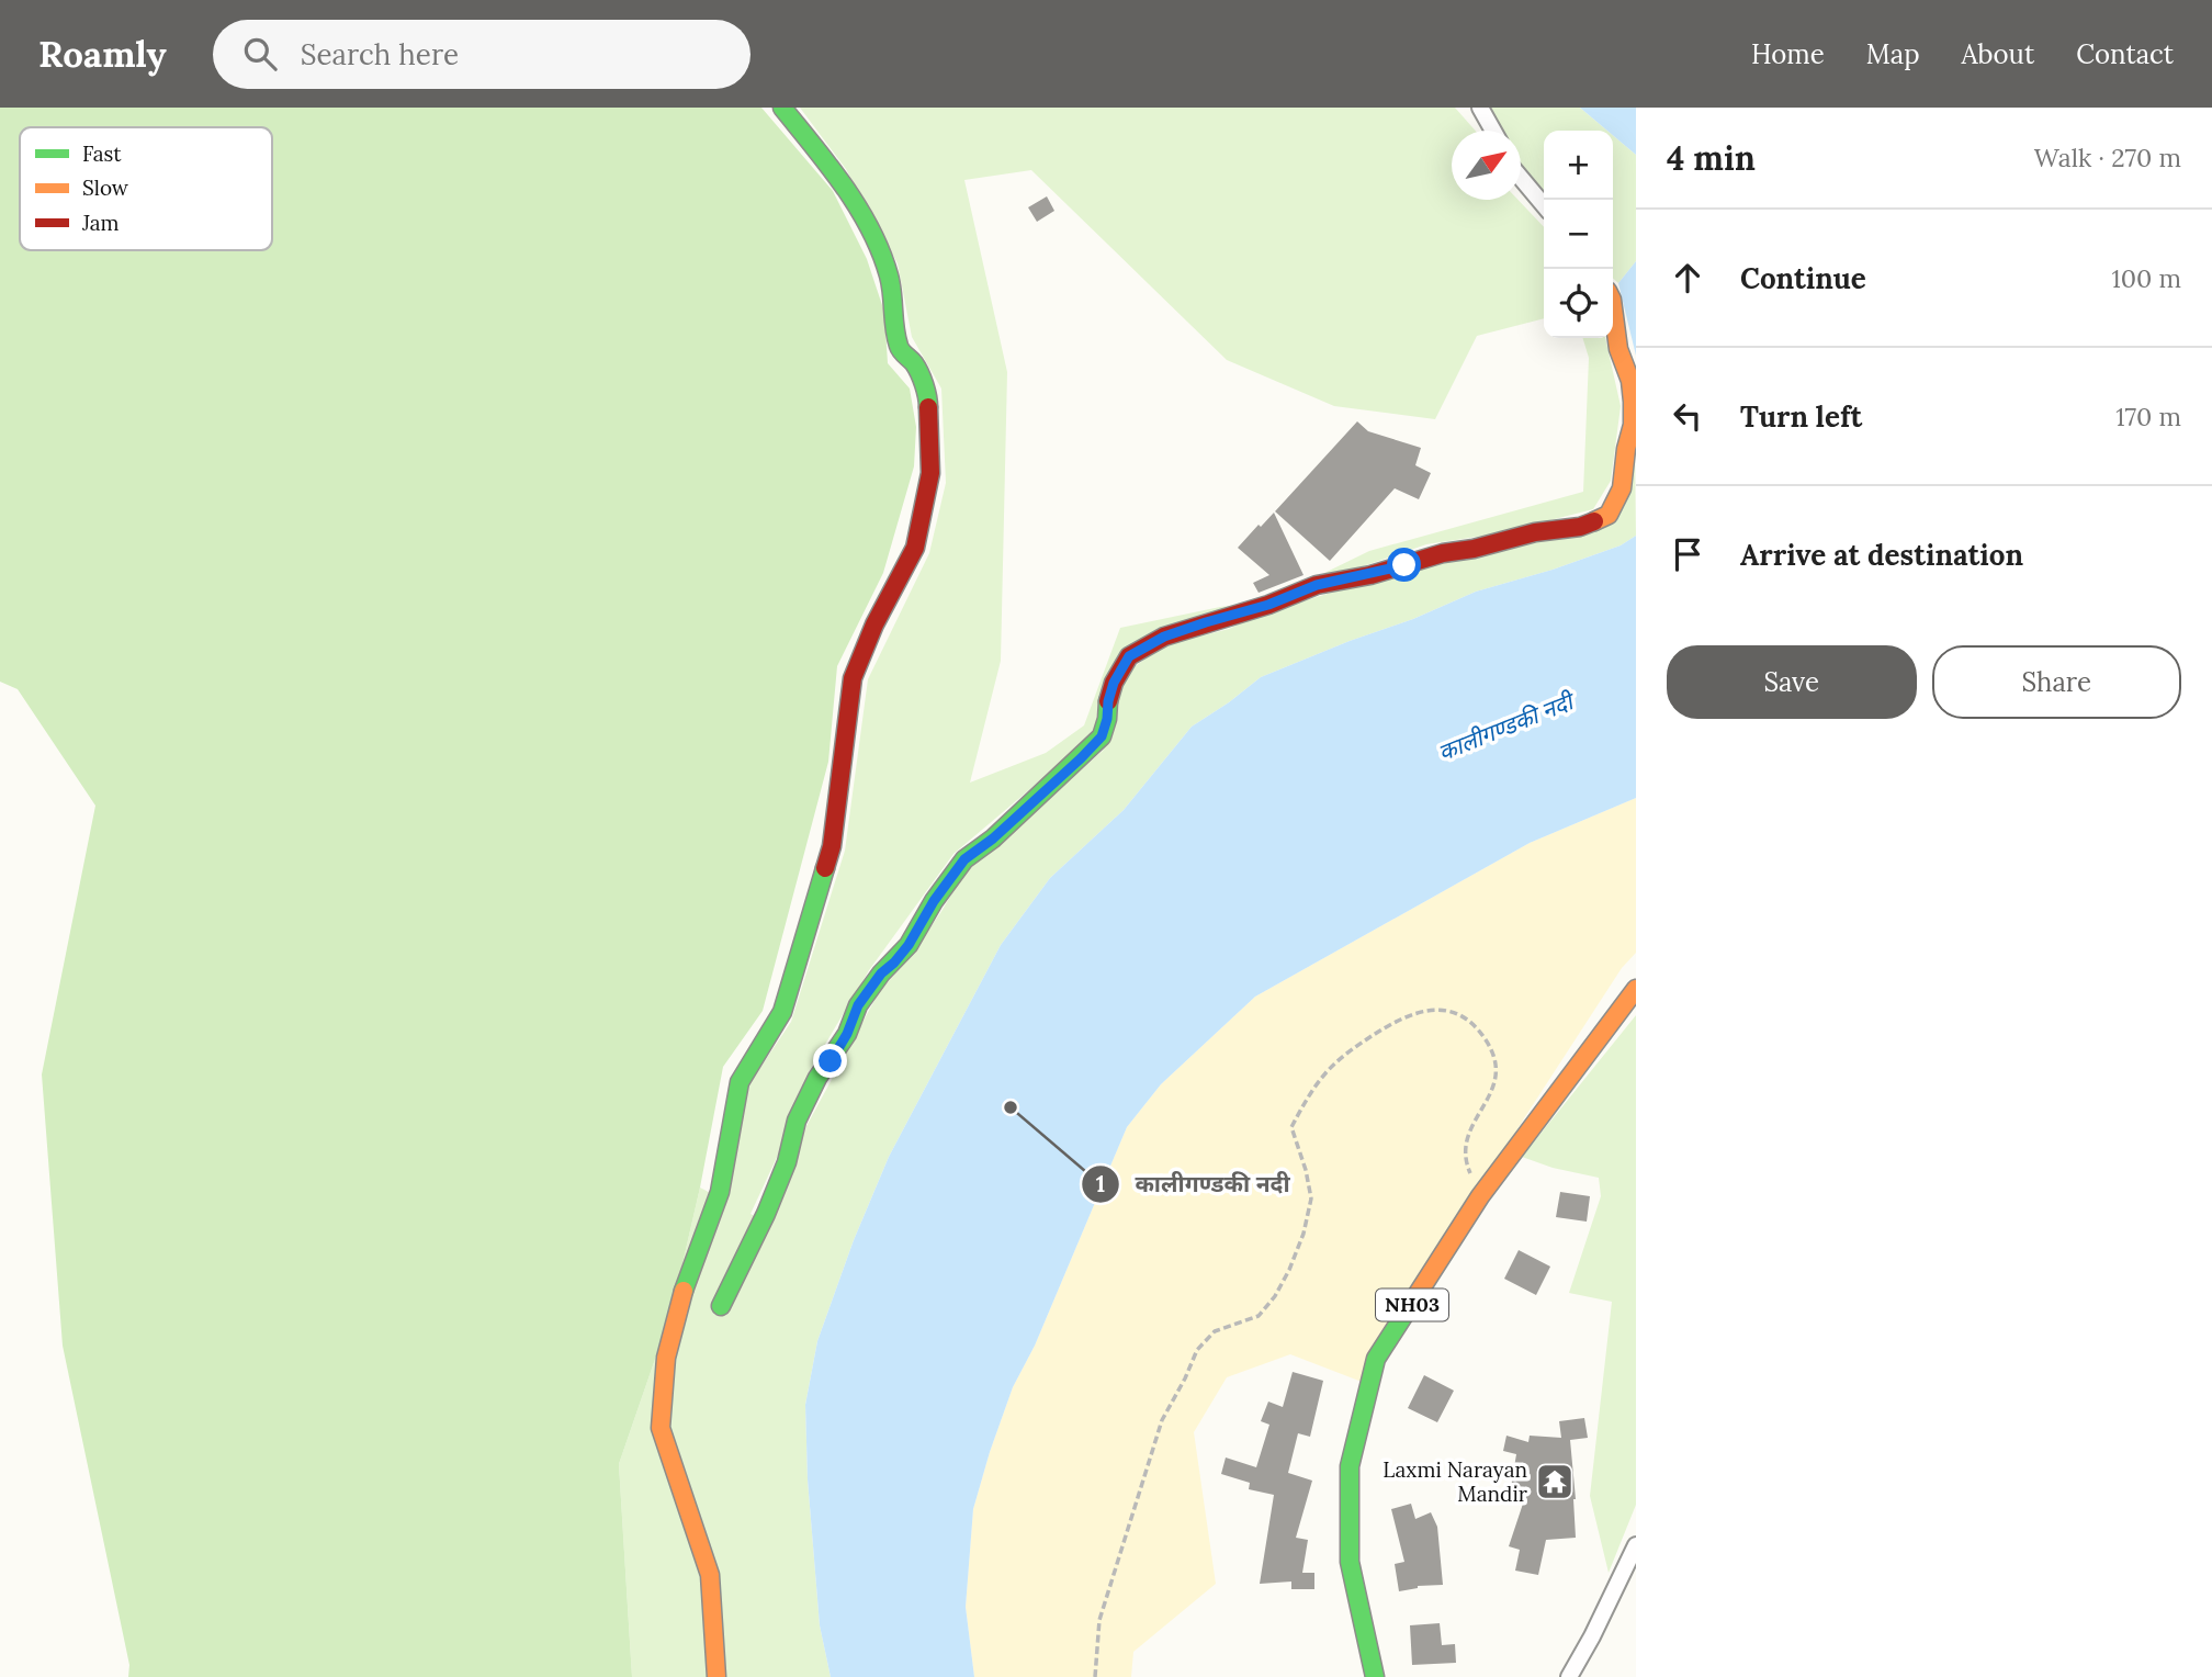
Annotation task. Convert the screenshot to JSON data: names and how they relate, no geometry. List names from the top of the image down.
{
  "streets": {
    "main road": ["NH03"]
  },
  "water": ["कालीगण्डकी नदी"],
  "places": {
    "other": ["कालीगण्डकी नदी"],
    "temple": ["Laxmi Narayan Mandir"]
  },
  "legend": ["Fast", "Slow", "Jam"],
  "north": "top right",
  "page": {
    "header": "Roamly",
    "search": "Search here",
    "nav": [
      "Home",
      "Map",
      "About",
      "Contact"
    ],
    "heading": ["4 min", "Walk · 270 m"],
    "map_buttons": ["+", "−"],
    "list": [
      ["Continue", "100 m"],
      ["Turn left", "170 m"],
      "Arrive at destination"
    ],
    "buttons": ["Save", "Share"]
  }
}
